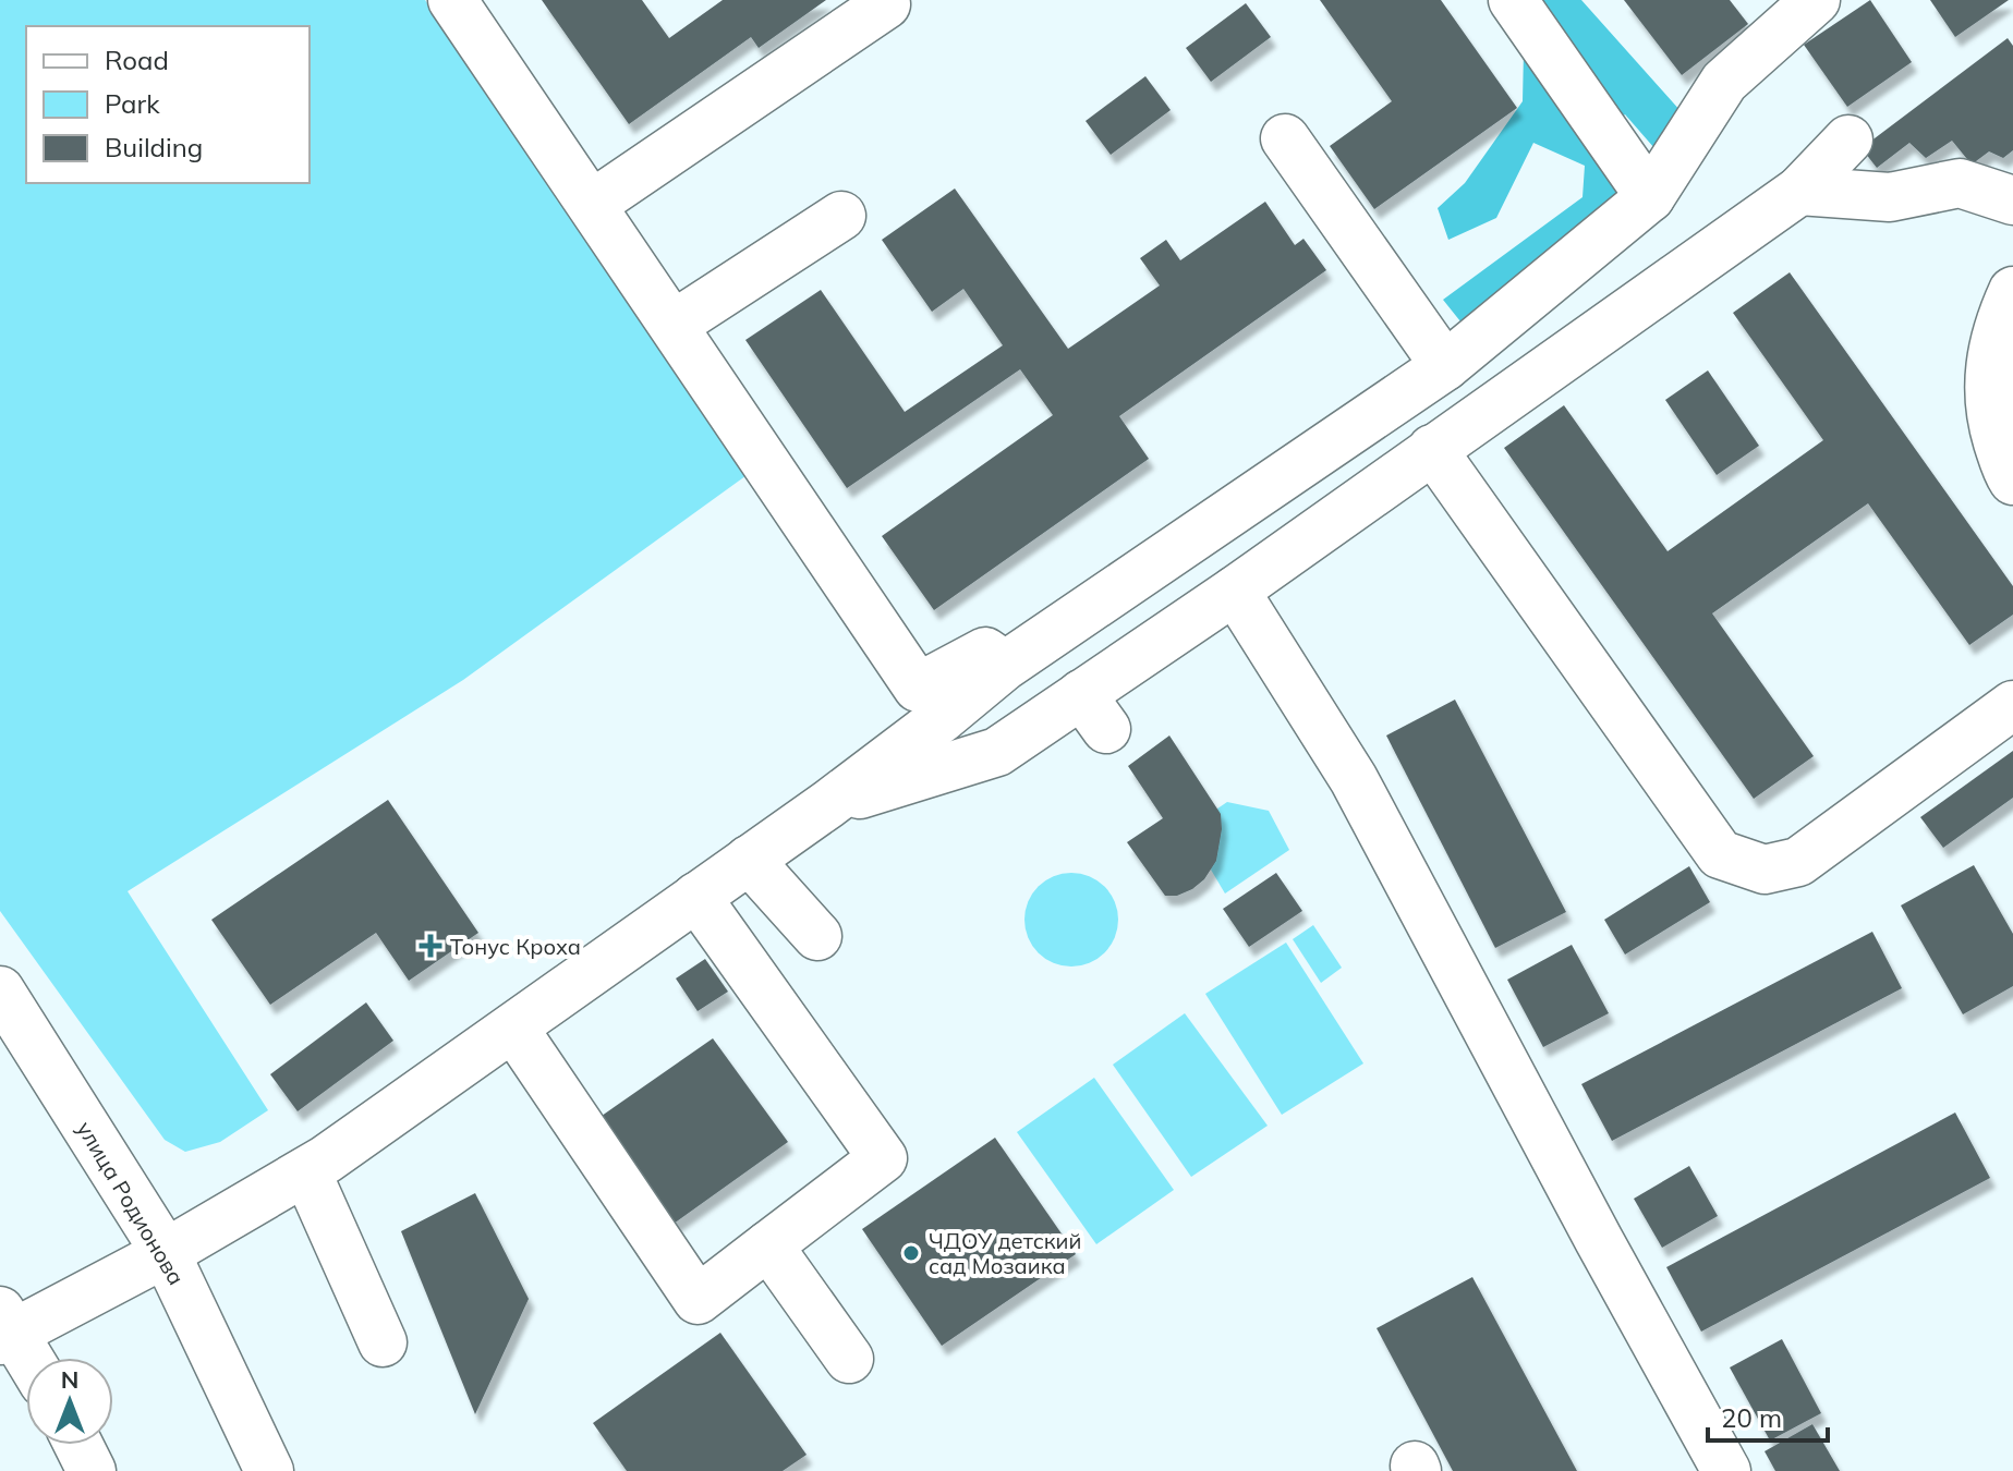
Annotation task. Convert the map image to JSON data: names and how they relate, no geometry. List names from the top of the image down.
{
  "streets": {
    "street": ["улица Родионова"]
  },
  "places": {
    "health": ["Тонус Кроха"],
    "other": ["ЧДОУ детский сад Мозаика"]
  },
  "legend": ["Road", "Park", "Building"],
  "scale_bar": "20 m",
  "north": "top"
}
